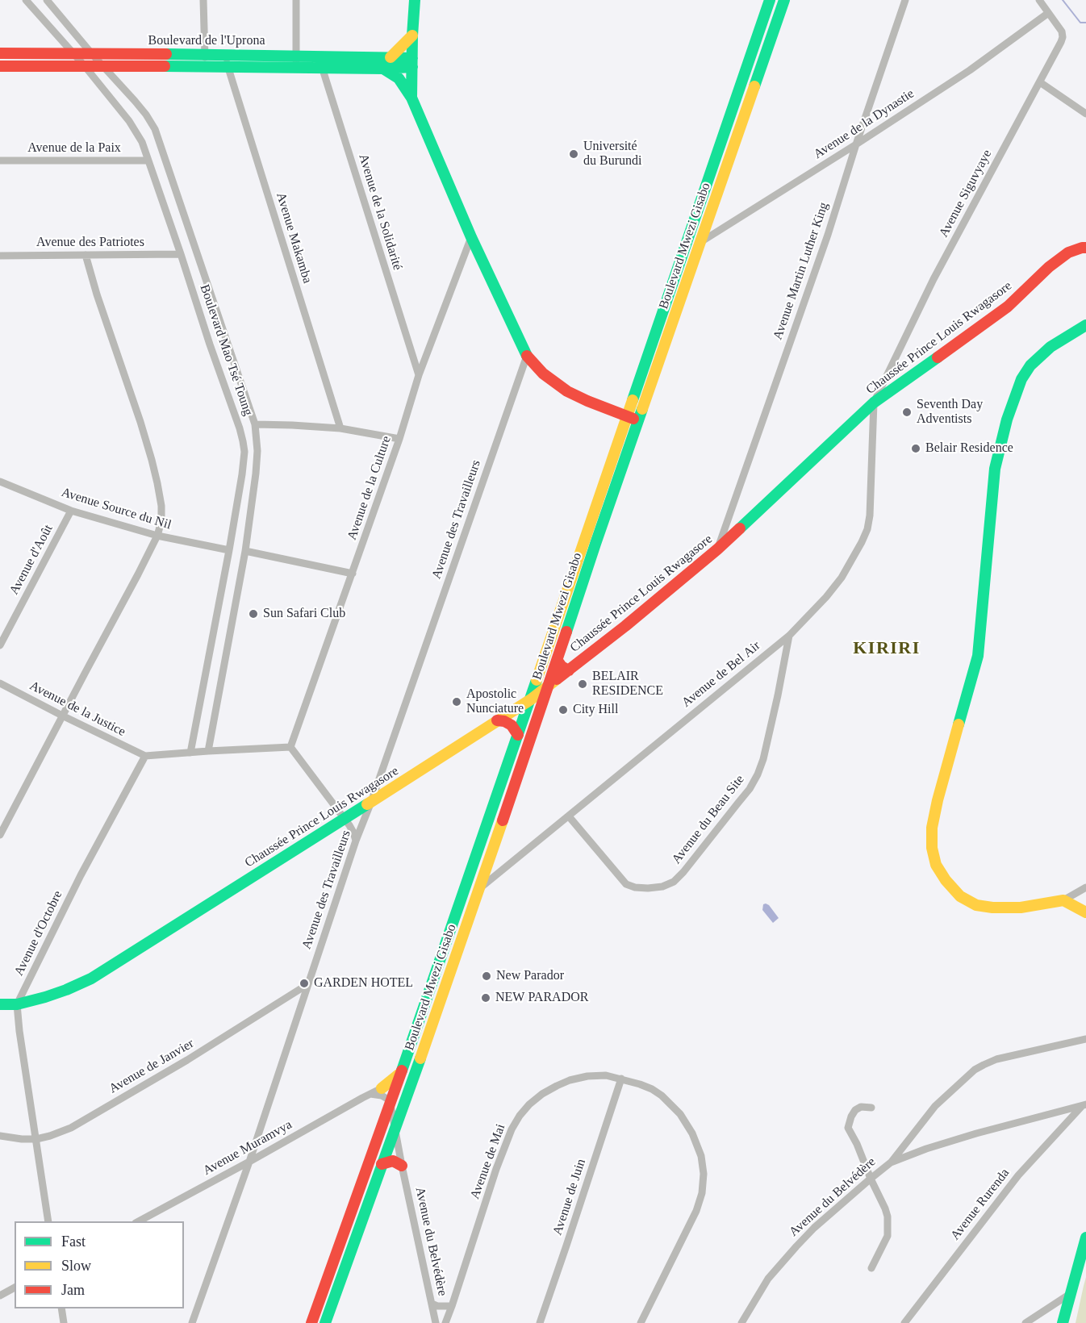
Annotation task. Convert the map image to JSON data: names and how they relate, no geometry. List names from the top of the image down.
{
  "streets": {
    "street": [
      "Boulevard de l'Uprona",
      "Avenue de la Dynastie",
      "Avenue de la Paix",
      "Avenue Siguvyaye",
      "Avenue de la Solidarité",
      "Avenue Makamba",
      "Avenue des Patriotes",
      "Boulevard Mwezi Gisabo",
      "Avenue Martin Luther King",
      "Chaussée Prince Louis Rwagasore",
      "Boulevard Mao Tsé Toung",
      "Avenue de la Culture",
      "Avenue Source du Nil",
      "Avenue des Travailleurs",
      "Avenue d'Août",
      "Avenue de Bel Air",
      "Avenue de la Justice",
      "Avenue du Beau Site",
      "Avenue d'Octobre",
      "Avenue de Janvier",
      "Avenue Muramvya",
      "Avenue de Mai",
      "Avenue de Juin",
      "Avenue du Belvédère",
      "Avenue Rurenda"
    ]
  },
  "crossings": [
    ["Boulevard de l'Uprona", "Avenue de la Solidarité"],
    ["Boulevard de l'Uprona", "Avenue Makamba"],
    ["Boulevard de l'Uprona", "Boulevard Mao Tsé Toung"],
    ["Avenue de la Dynastie", "Avenue Siguvyaye"],
    ["Avenue de la Dynastie", "Boulevard Mwezi Gisabo"],
    ["Avenue de la Dynastie", "Avenue Martin Luther King"],
    ["Avenue de la Paix", "Boulevard Mao Tsé Toung"],
    ["Avenue Siguvyaye", "Chaussée Prince Louis Rwagasore"],
    ["Avenue Siguvyaye", "Avenue de Bel Air"],
    ["Avenue de la Solidarité", "Avenue de la Culture"],
    ["Avenue des Patriotes", "Boulevard Mao Tsé Toung"],
    ["Boulevard Mwezi Gisabo", "Chaussée Prince Louis Rwagasore"],
    ["Boulevard Mwezi Gisabo", "Avenue de Bel Air"],
    ["Boulevard Mwezi Gisabo", "Avenue du Belvédère"],
    ["Avenue Martin Luther King", "Chaussée Prince Louis Rwagasore"],
    ["Chaussée Prince Louis Rwagasore", "Avenue des Travailleurs"],
    ["Chaussée Prince Louis Rwagasore", "Avenue de Bel Air"],
    ["Chaussée Prince Louis Rwagasore", "Avenue d'Octobre"],
    ["Boulevard Mao Tsé Toung", "Avenue Source du Nil"],
    ["Avenue Source du Nil", "Avenue d'Août"],
    ["Avenue des Travailleurs", "Avenue de Janvier"],
    ["Avenue des Travailleurs", "Avenue Muramvya"],
    ["Avenue de Bel Air", "Avenue du Beau Site"],
    ["Avenue de la Justice", "Avenue d'Octobre"],
    ["Avenue de Mai", "Avenue de Juin"],
    ["Avenue du Belvédère", "Avenue Rurenda"]
  ],
  "districts": ["KIRIRI"],
  "places": [
    "Université du Burundi",
    "Seventh Day Adventists",
    "Belair Residence",
    "Sun Safari Club",
    "BELAIR RESIDENCE",
    "Apostolic Nunciature",
    "City Hill",
    "New Parador",
    "GARDEN HOTEL",
    "NEW PARADOR"
  ],
  "legend": ["Fast", "Slow", "Jam"]
}
